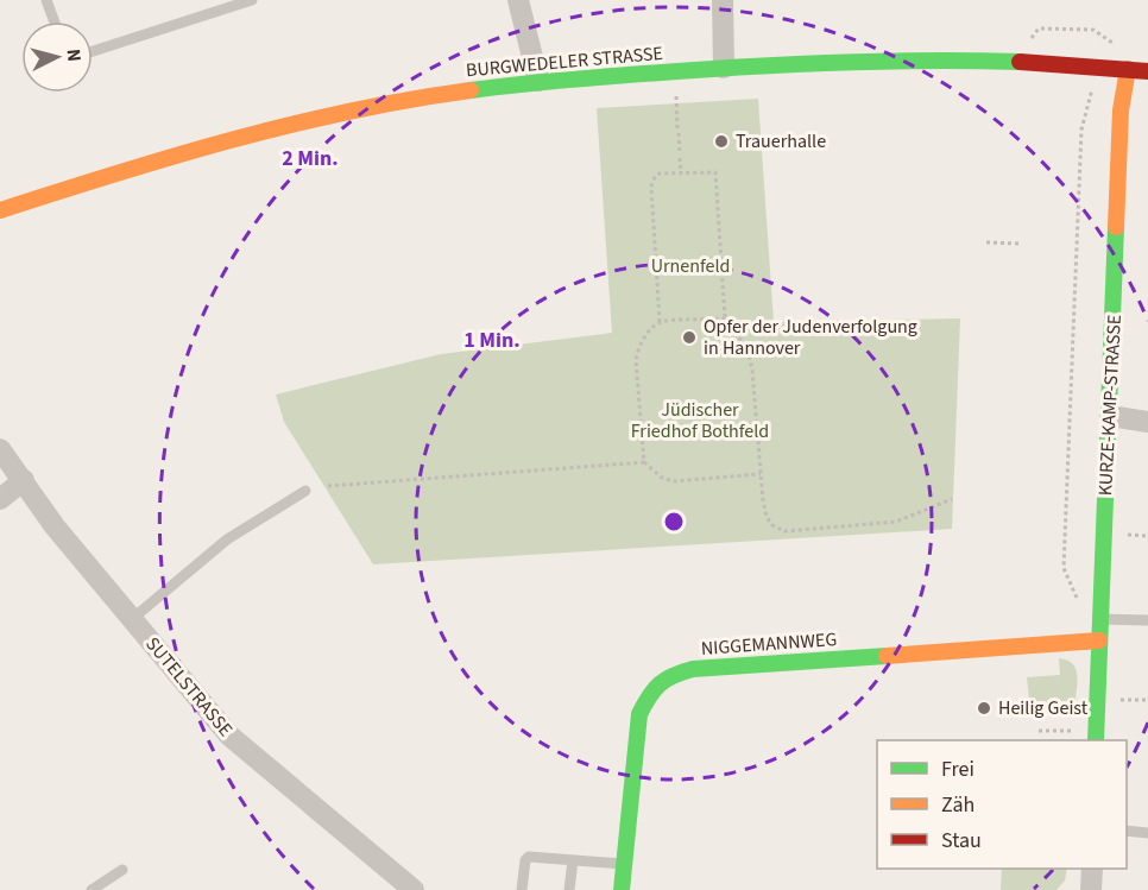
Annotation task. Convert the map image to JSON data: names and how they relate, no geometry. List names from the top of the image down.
{
  "streets": {
    "street": [
      "BURGWEDELER STRASSE",
      "KURZE-KAMP-STRASSE",
      "NIGGEMANNWEG",
      "SUTELSTRASSE"
    ]
  },
  "crossings": [
    ["BURGWEDELER STRASSE", "KURZE-KAMP-STRASSE"],
    ["KURZE-KAMP-STRASSE", "NIGGEMANNWEG"]
  ],
  "parks": ["Urnenfeld", "Jüdischer Friedhof Bothfeld"],
  "places": ["Trauerhalle", "Opfer der Judenverfolgung in Hannover", "Heilig Geist"],
  "legend": ["Frei", "Zäh", "Stau"],
  "north": "right",
  "rings": ["2 Min.", "1 Min."]
}
